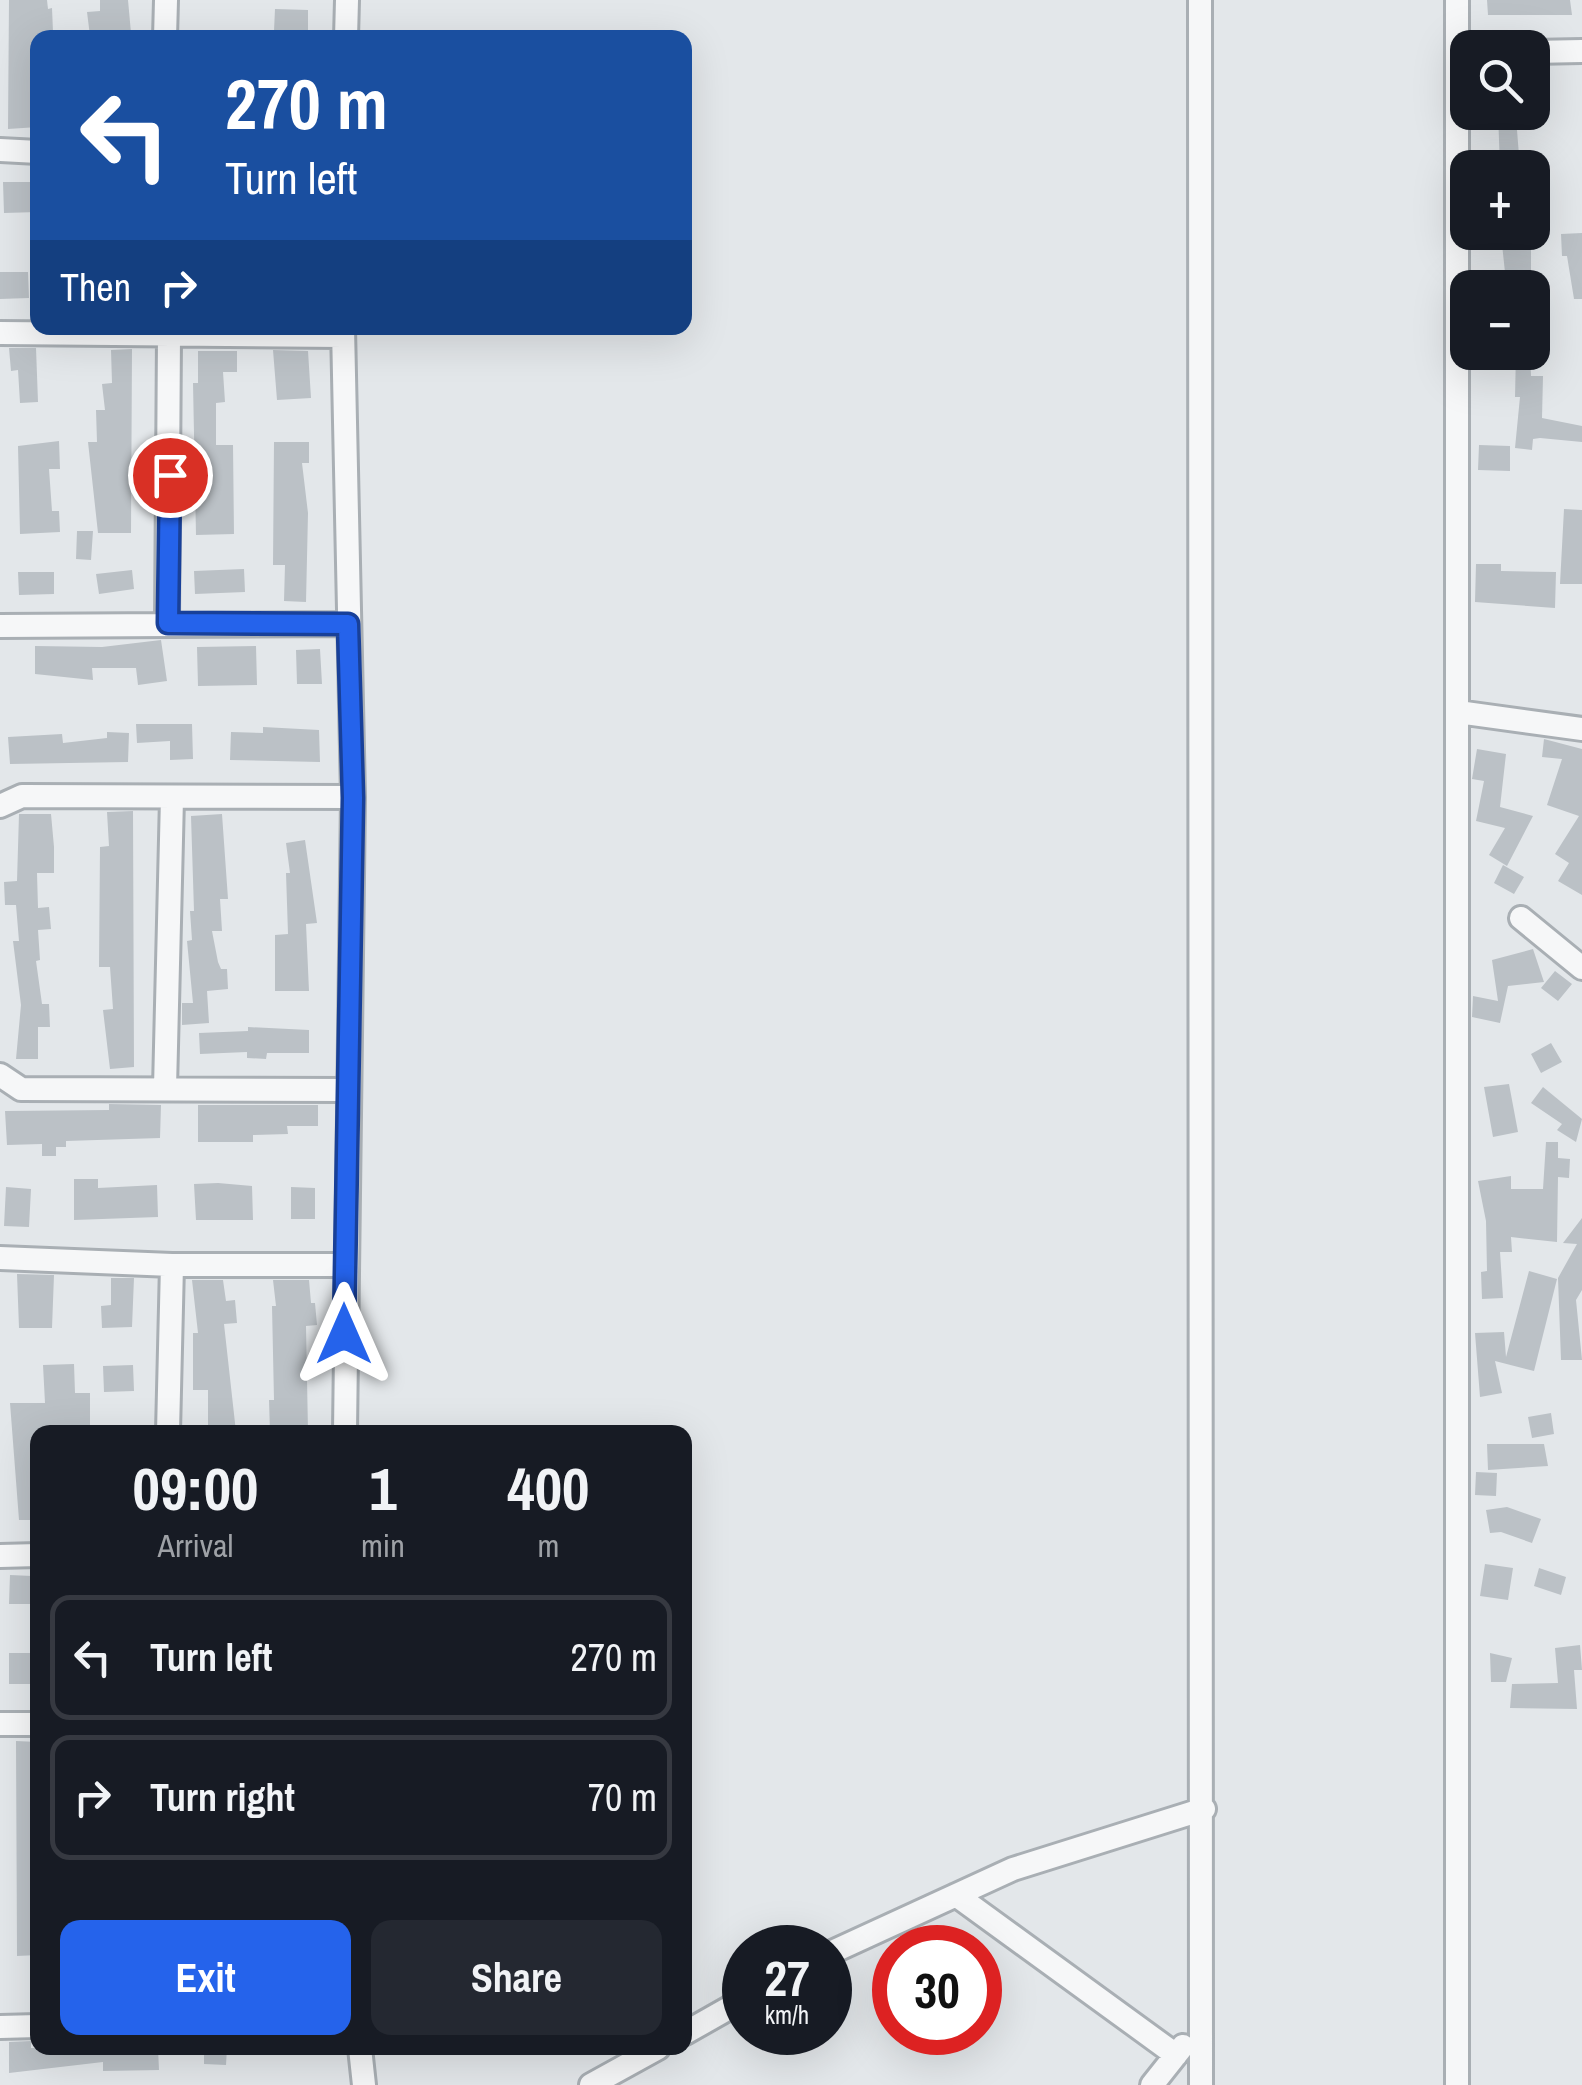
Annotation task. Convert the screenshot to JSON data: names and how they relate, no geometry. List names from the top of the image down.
{
  "page": {
    "map_buttons": ["+", "−"],
    "turn": ["270 m", "Turn left"],
    "then": "Then",
    "eta": [
      "09:00",
      "Arrival",
      "1",
      "min",
      "400",
      "m"
    ],
    "list": [
      {
        "name": "Turn left",
        "value": "270 m"
      },
      {
        "name": "Turn right",
        "value": "70 m"
      }
    ],
    "buttons": ["Exit", "Share"],
    "speed": "27 km/h",
    "limit": "30"
  }
}
